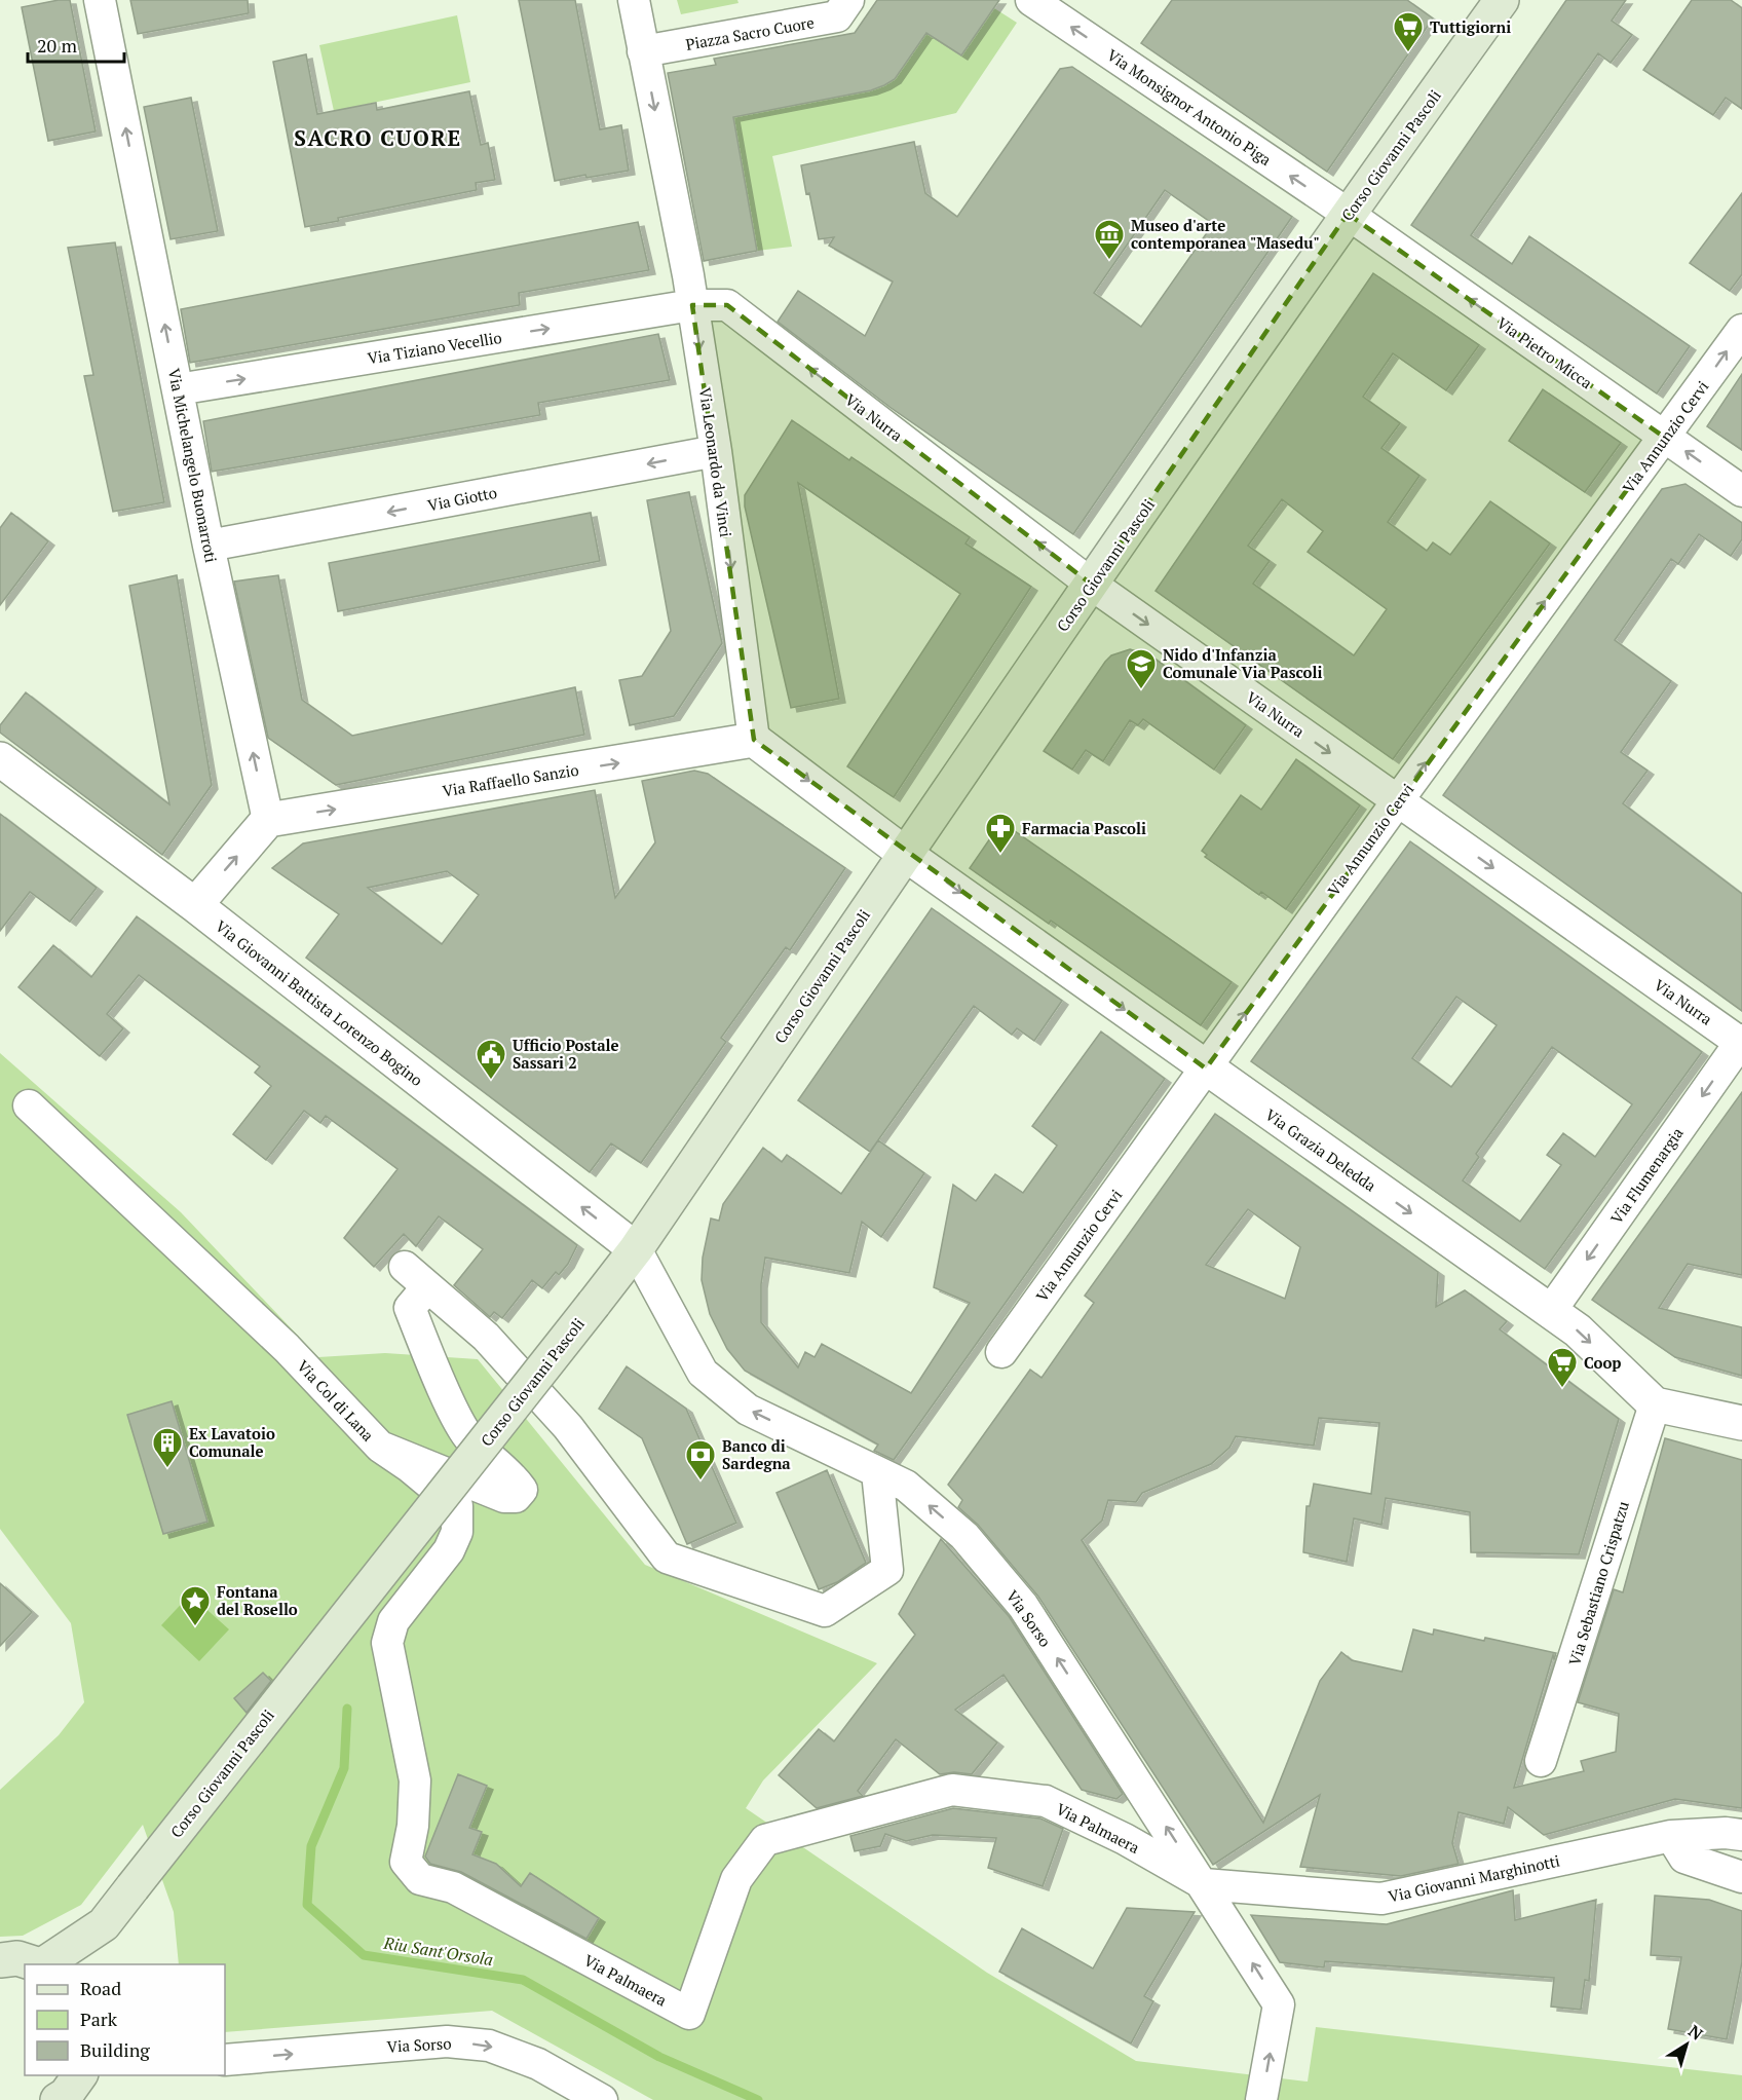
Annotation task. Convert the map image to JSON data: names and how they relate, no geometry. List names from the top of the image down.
{
  "streets": {
    "main road": ["Corso Giovanni Pascoli"],
    "street": [
      "Piazza Sacro Cuore",
      "Via Monsignor Antonio Piga",
      "Via Tiziano Vecellio",
      "Via Pietro Micca",
      "Via Nurra",
      "Via Annunzio Cervi",
      "Via Leonardo da Vinci",
      "Via Michelangelo Buonarroti",
      "Via Giotto",
      "Via Raffaello Sanzio",
      "Via Giovanni Battista Lorenzo Bogino",
      "Via Grazia Deledda",
      "Via Flumenargia",
      "Via Col di Lana",
      "Via Sebastiano Crispatzu",
      "Via Sorso",
      "Via Palmaera",
      "Via Giovanni Marghinotti"
    ]
  },
  "crossings": [
    ["Piazza Sacro Cuore", "Via Leonardo da Vinci"],
    ["Via Monsignor Antonio Piga", "Corso Giovanni Pascoli"],
    ["Via Monsignor Antonio Piga", "Via Pietro Micca"],
    ["Corso Giovanni Pascoli", "Via Pietro Micca"],
    ["Corso Giovanni Pascoli", "Via Nurra"],
    ["Corso Giovanni Pascoli", "Via Giovanni Battista Lorenzo Bogino"],
    ["Corso Giovanni Pascoli", "Via Grazia Deledda"],
    ["Corso Giovanni Pascoli", "Via Sorso"],
    ["Via Tiziano Vecellio", "Via Nurra"],
    ["Via Tiziano Vecellio", "Via Leonardo da Vinci"],
    ["Via Tiziano Vecellio", "Via Michelangelo Buonarroti"],
    ["Via Pietro Micca", "Via Annunzio Cervi"],
    ["Via Nurra", "Via Annunzio Cervi"],
    ["Via Nurra", "Via Leonardo da Vinci"],
    ["Via Nurra", "Via Flumenargia"],
    ["Via Annunzio Cervi", "Via Grazia Deledda"],
    ["Via Leonardo da Vinci", "Via Giotto"],
    ["Via Leonardo da Vinci", "Via Raffaello Sanzio"],
    ["Via Michelangelo Buonarroti", "Via Giotto"],
    ["Via Michelangelo Buonarroti", "Via Raffaello Sanzio"],
    ["Via Giovanni Battista Lorenzo Bogino", "Via Sorso"],
    ["Via Grazia Deledda", "Via Flumenargia"],
    ["Via Grazia Deledda", "Via Sebastiano Crispatzu"],
    ["Via Col di Lana", "Via Palmaera"],
    ["Via Sorso", "Via Palmaera"],
    ["Via Sorso", "Via Giovanni Marghinotti"],
    ["Via Palmaera", "Via Giovanni Marghinotti"]
  ],
  "one_way": [
    "Via Monsignor Antonio Piga",
    "Via Tiziano Vecellio",
    "Via Pietro Micca",
    "Via Annunzio Cervi",
    "Via Leonardo da Vinci",
    "Via Michelangelo Buonarroti",
    "Via Giotto",
    "Via Raffaello Sanzio",
    "Via Giovanni Battista Lorenzo Bogino",
    "Via Grazia Deledda",
    "Via Flumenargia"
  ],
  "districts": ["SACRO CUORE"],
  "water": ["Riu Sant'Orsola"],
  "places": {
    "supermarket": ["Tuttigiorni", "Coop"],
    "museum": ["Museo d'arte contemporanea \"Masedu\""],
    "school or university": ["Nido d'Infanzia Comunale Via Pascoli"],
    "pharmacy": ["Farmacia Pascoli"],
    "public building": ["Ufficio Postale Sassari 2"],
    "building": ["Ex Lavatoio Comunale"],
    "bank": ["Banco di Sardegna"],
    "place": ["Fontana del Rosello"]
  },
  "legend": ["Road", "Park", "Building"],
  "scale_bar": "20 m",
  "north": "top right"
}
